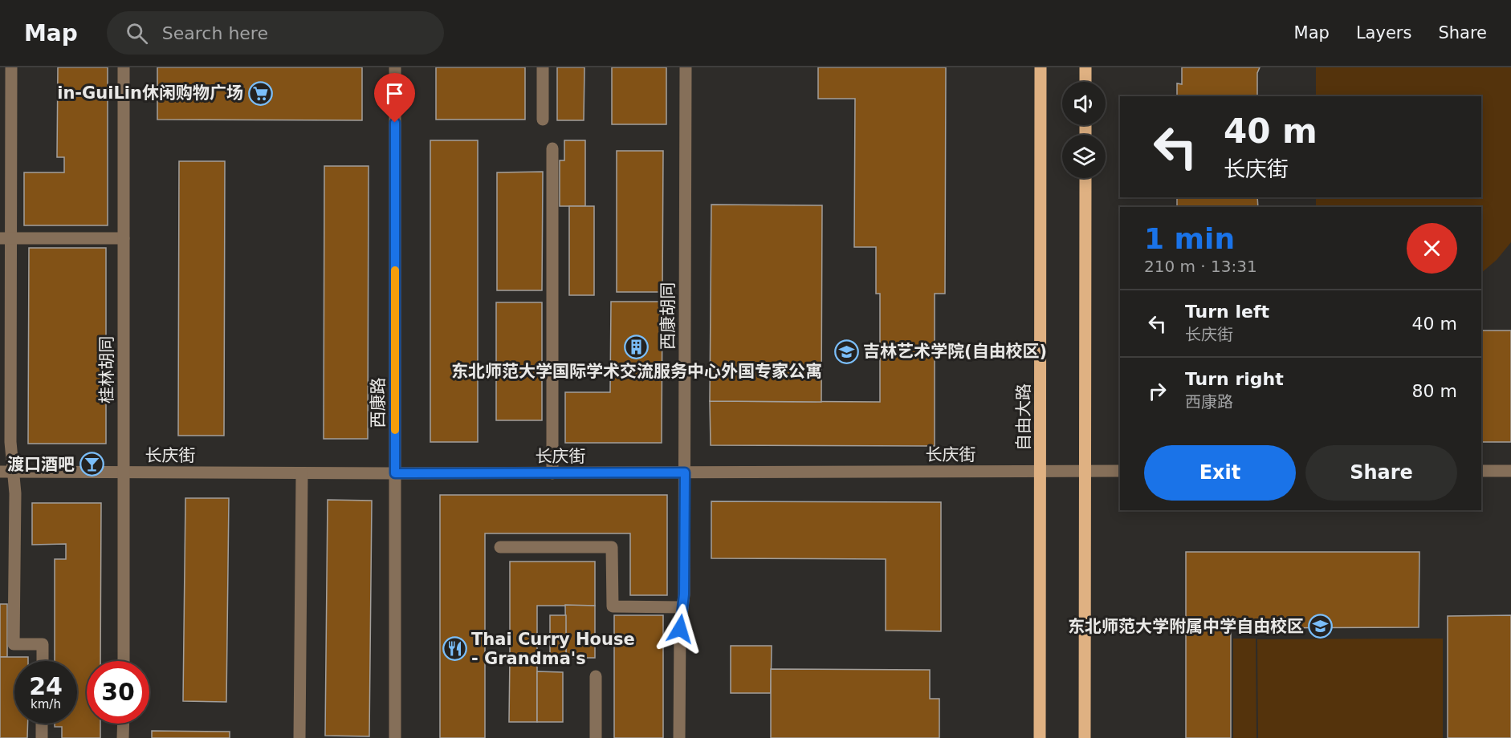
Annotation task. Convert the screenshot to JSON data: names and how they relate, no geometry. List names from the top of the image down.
{
  "streets": {
    "main road": ["自由大路"],
    "street": [
      "西康胡同",
      "桂林胡同",
      "西康路",
      "长庆街"
    ]
  },
  "crossings": [
    ["西康胡同", "长庆街"],
    ["桂林胡同", "长庆街"],
    ["西康路", "长庆街"],
    ["自由大路", "长庆街"]
  ],
  "places": {
    "supermarket": ["in-GuiLin休闲购物广场"],
    "building": ["东北师范大学国际学术交流服务中心外国专家公寓"],
    "school or university": ["吉林艺术学院(自由校区)", "东北师范大学附属中学自由校区"],
    "bar": ["渡口酒吧"],
    "restaurant": ["Thai Curry House - Grandma's"]
  },
  "page": {
    "header": "Map",
    "search": "Search here",
    "nav": ["Map", "Layers", "Share"],
    "turn": ["40 m", "长庆街"],
    "heading": ["1 min", "210 m · 13:31"],
    "list": [
      {
        "name": "Turn left",
        "note": "长庆街",
        "value": "40 m"
      },
      {
        "name": "Turn right",
        "note": "西康路",
        "value": "80 m"
      }
    ],
    "buttons": ["Exit", "Share"],
    "speed": "24 km/h",
    "limit": "30"
  }
}
